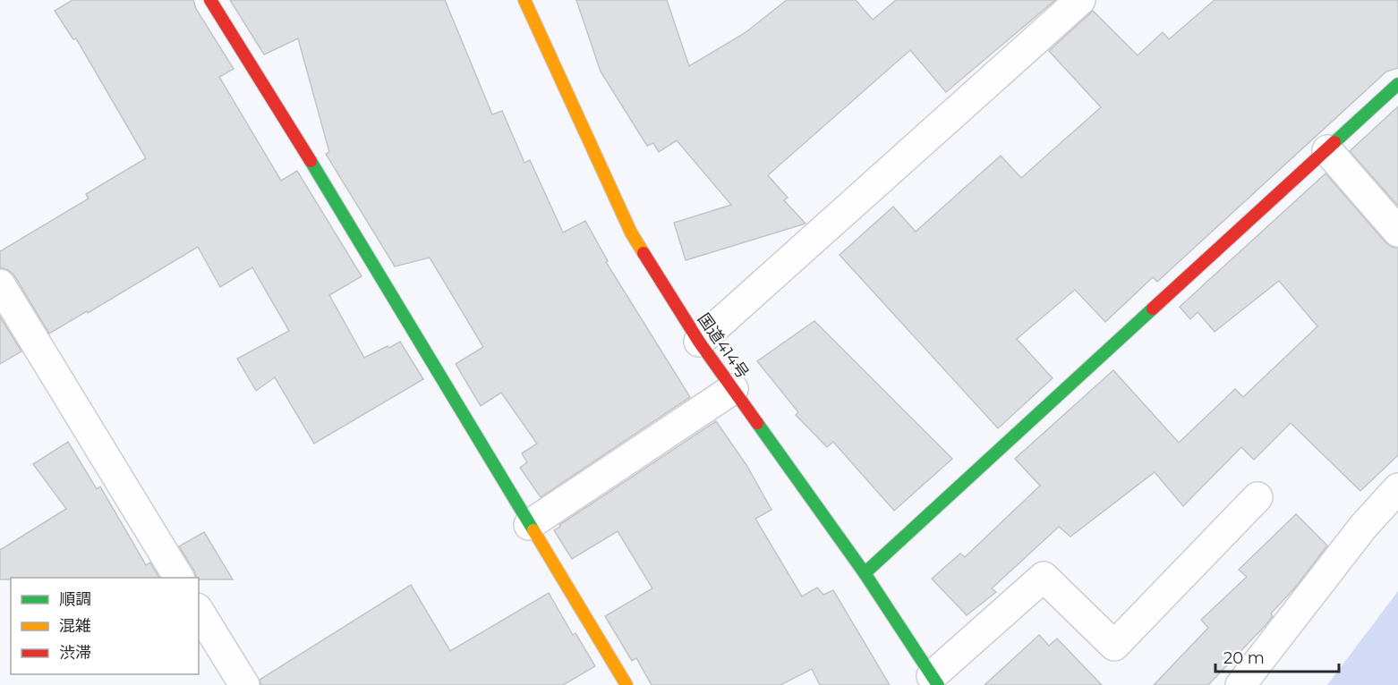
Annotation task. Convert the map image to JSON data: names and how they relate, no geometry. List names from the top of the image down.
{
  "streets": {
    "main road": ["国道414号"]
  },
  "legend": ["順調", "混雑", "渋滞"],
  "scale_bar": "20 m"
}
